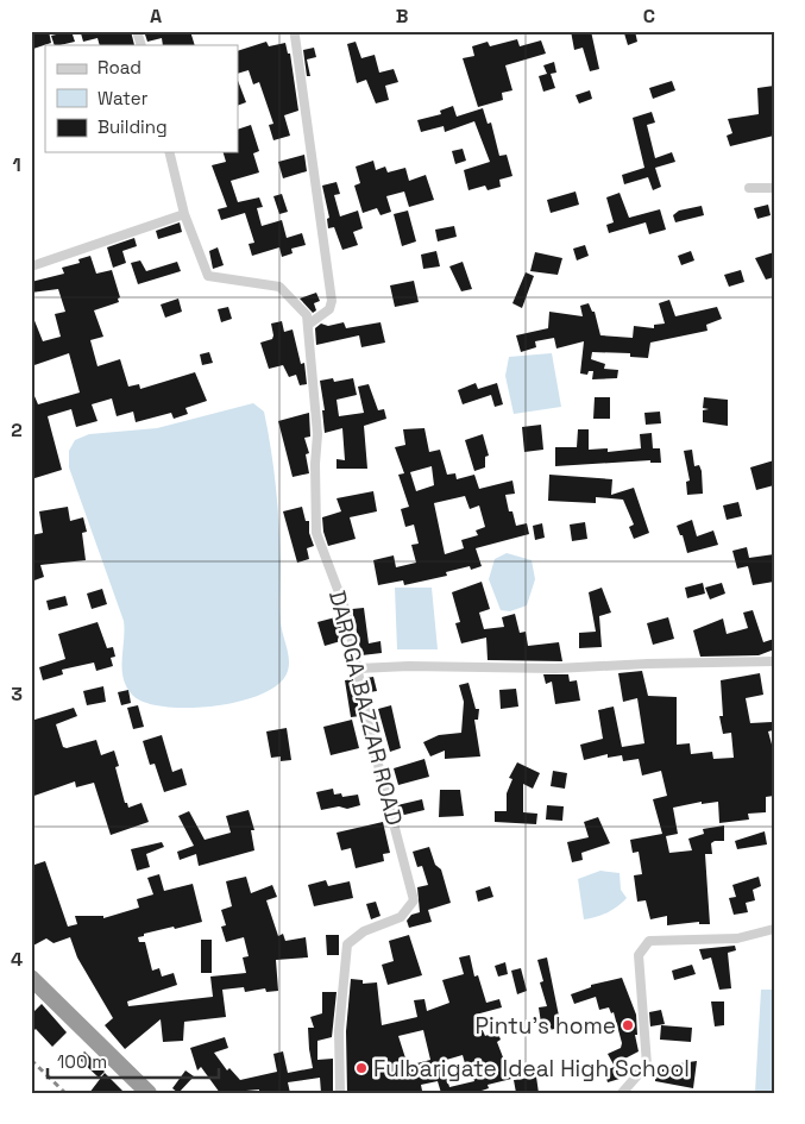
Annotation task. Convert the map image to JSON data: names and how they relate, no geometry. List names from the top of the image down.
{
  "streets": {
    "street": ["DAROGA BAZZAR ROAD"]
  },
  "places": ["Pintu's home", "Fulbarigate Ideal High School"],
  "legend": ["Road", "Water", "Building"],
  "scale_bar": "100 m",
  "grid": {
    "columns": ["A", "B", "C"],
    "rows": [
      "1",
      "2",
      "3",
      "4"
    ]
  }
}
